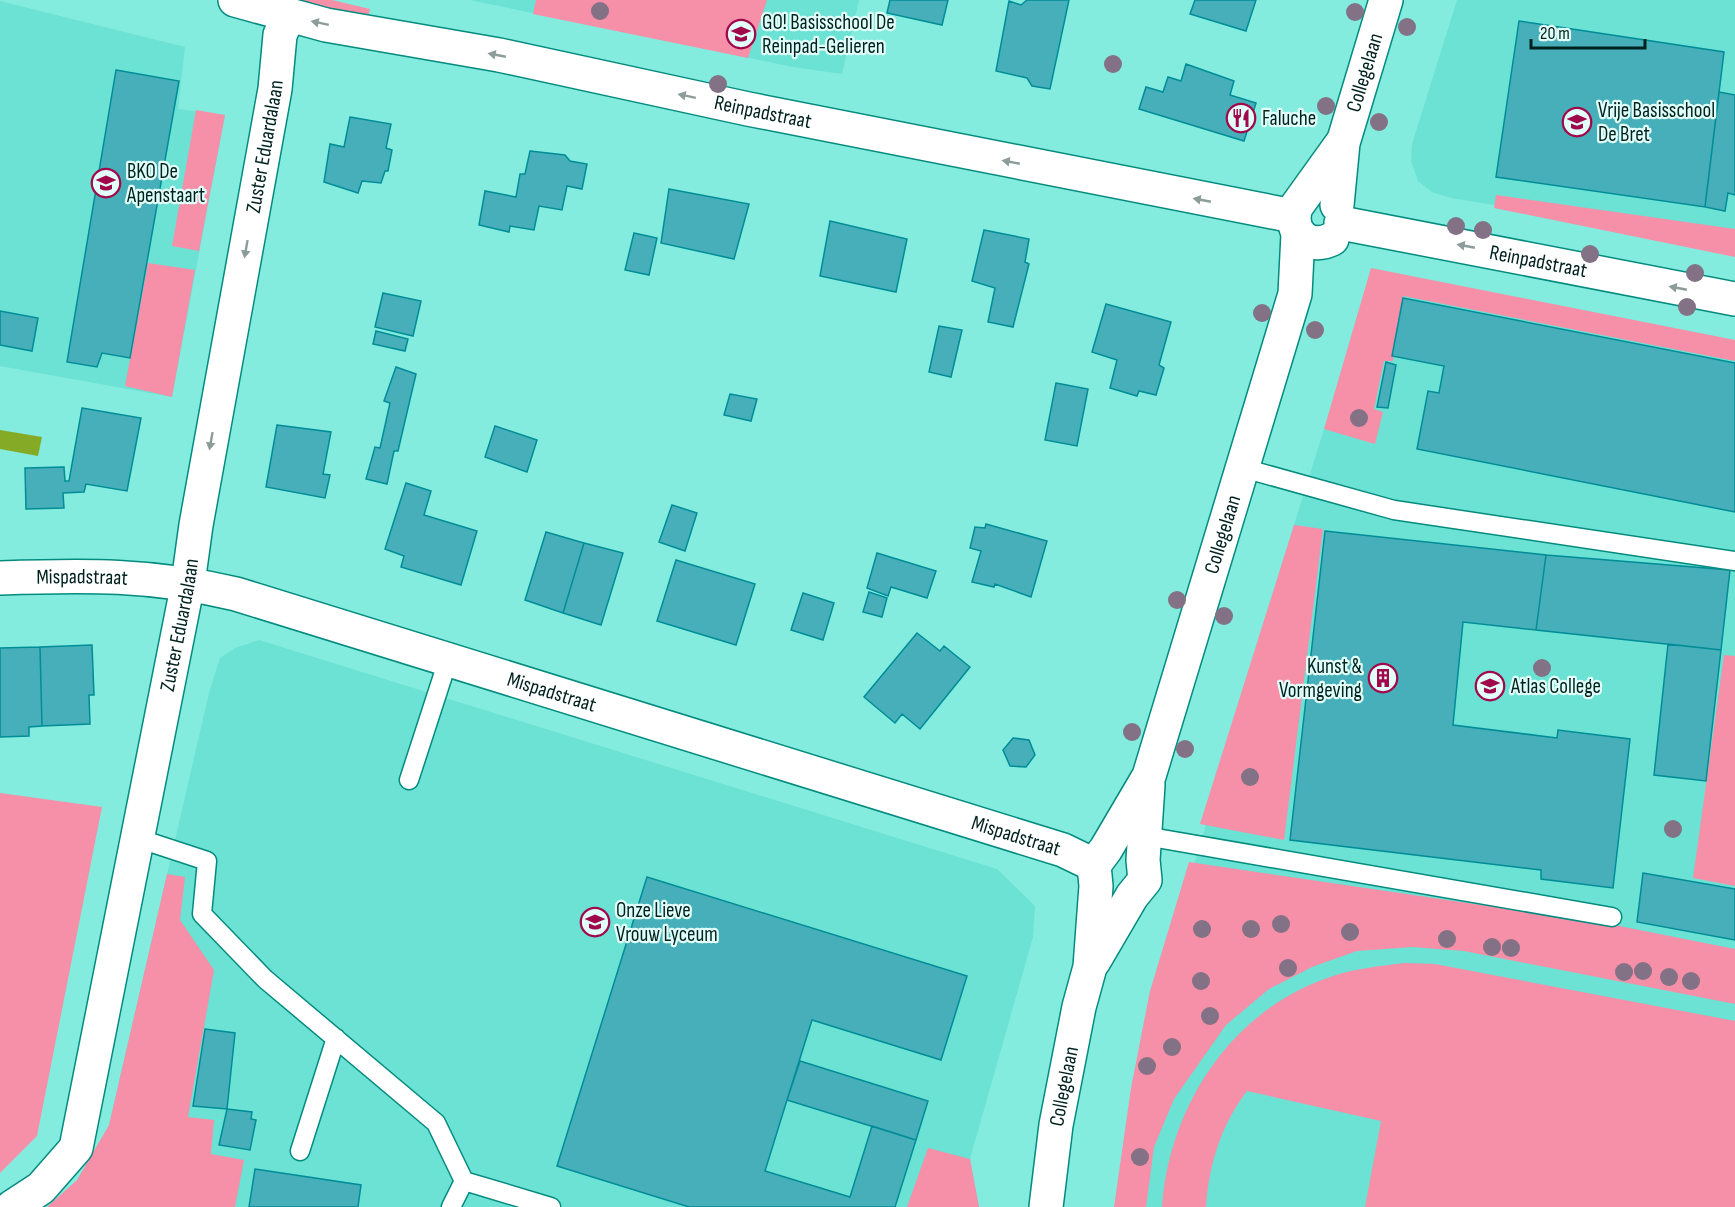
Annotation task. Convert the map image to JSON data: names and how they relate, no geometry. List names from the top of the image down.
{
  "streets": {
    "street": [
      "Collegelaan",
      "Reinpadstraat",
      "Zuster Eduardalaan",
      "Mispadstraat"
    ]
  },
  "crossings": [
    ["Collegelaan", "Reinpadstraat"],
    ["Collegelaan", "Mispadstraat"],
    ["Reinpadstraat", "Zuster Eduardalaan"],
    ["Zuster Eduardalaan", "Mispadstraat"]
  ],
  "one_way": ["Reinpadstraat", "Zuster Eduardalaan"],
  "places": {
    "school or university": [
      "GO! Basisschool De Reinpad-Gelieren",
      "Vrije Basisschool De Bret",
      "BKO De Apenstaart",
      "Atlas College",
      "Onze Lieve Vrouw Lyceum"
    ],
    "restaurant": ["Faluche"],
    "building": ["Kunst & Vormgeving"]
  },
  "scale_bar": "20 m"
}
